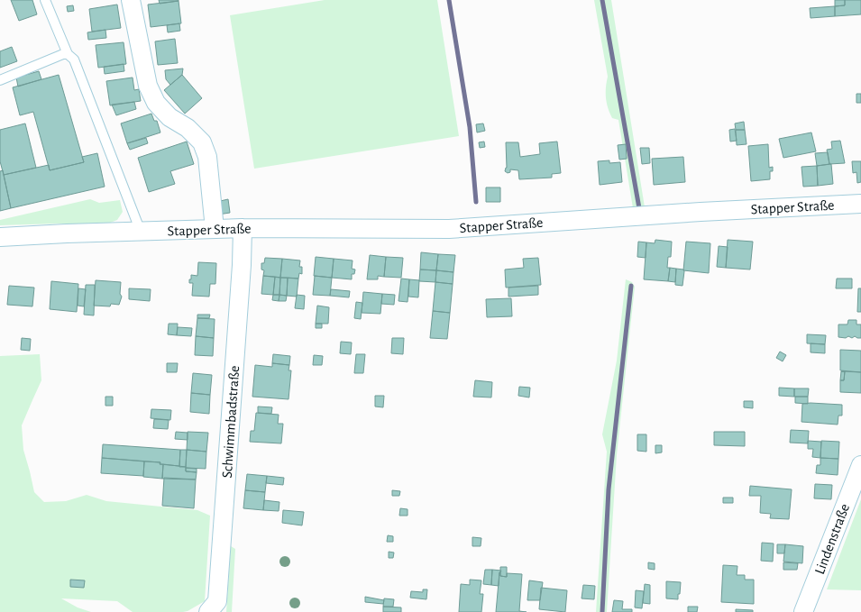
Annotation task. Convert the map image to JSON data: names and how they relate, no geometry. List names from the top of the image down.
{
  "streets": {
    "street": ["Stapper Straße", "Schwimmbadstraße", "Lindenstraße"]
  },
  "crossings": [
    ["Stapper Straße", "Schwimmbadstraße"]
  ]
}
